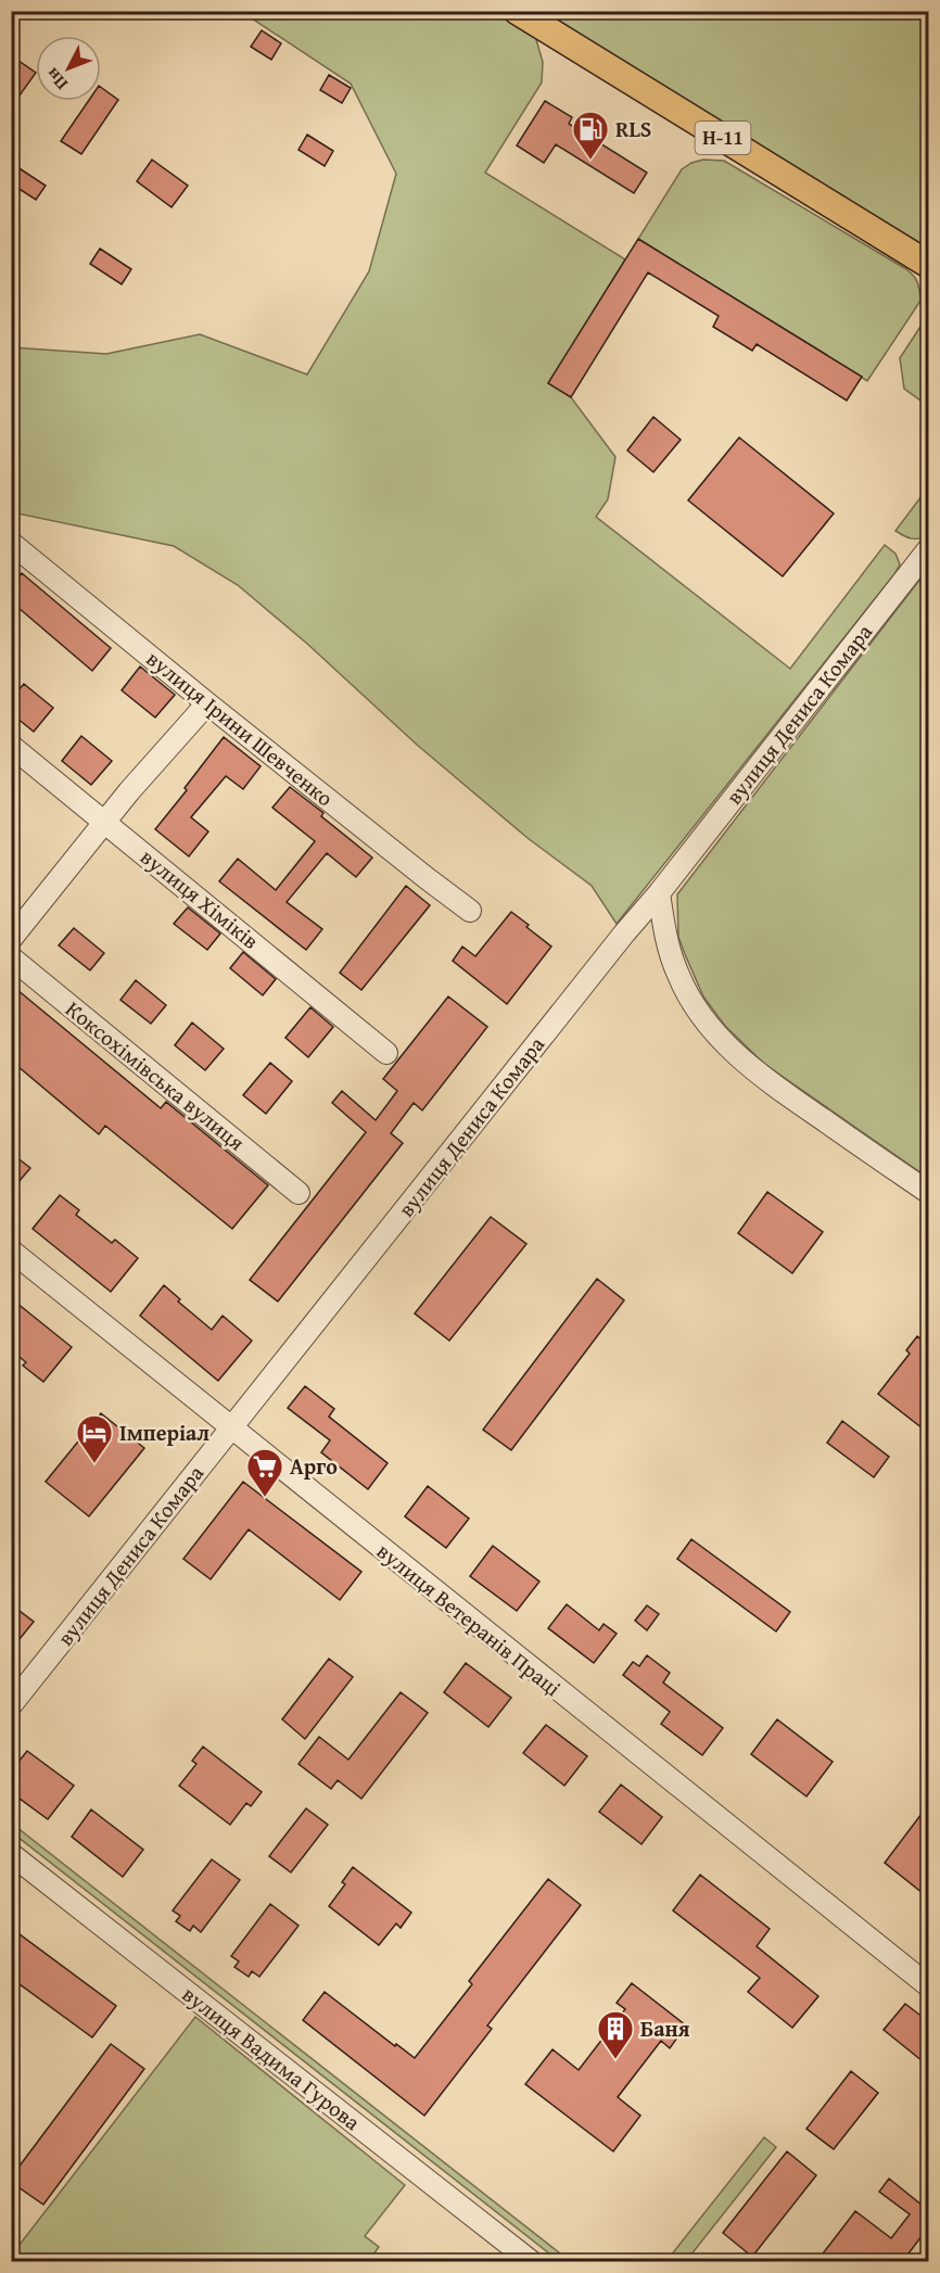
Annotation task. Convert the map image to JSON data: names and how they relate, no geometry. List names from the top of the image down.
{
  "streets": {
    "main road": ["Н-11"],
    "street": [
      "вулиця Дениса Комара",
      "вулиця Ірини Шевченко",
      "вулиця Хіміків",
      "Коксохімівська вулиця",
      "вулиця Ветеранів Праці",
      "вулиця Вадима Гурова"
    ]
  },
  "crossings": [
    ["вулиця Дениса Комара", "вулиця Ветеранів Праці"]
  ],
  "places": {
    "fuel station": ["RLS"],
    "hotel": ["Імперіал"],
    "supermarket": ["Арго"],
    "building": ["Баня"]
  },
  "north": "bottom left"
}
